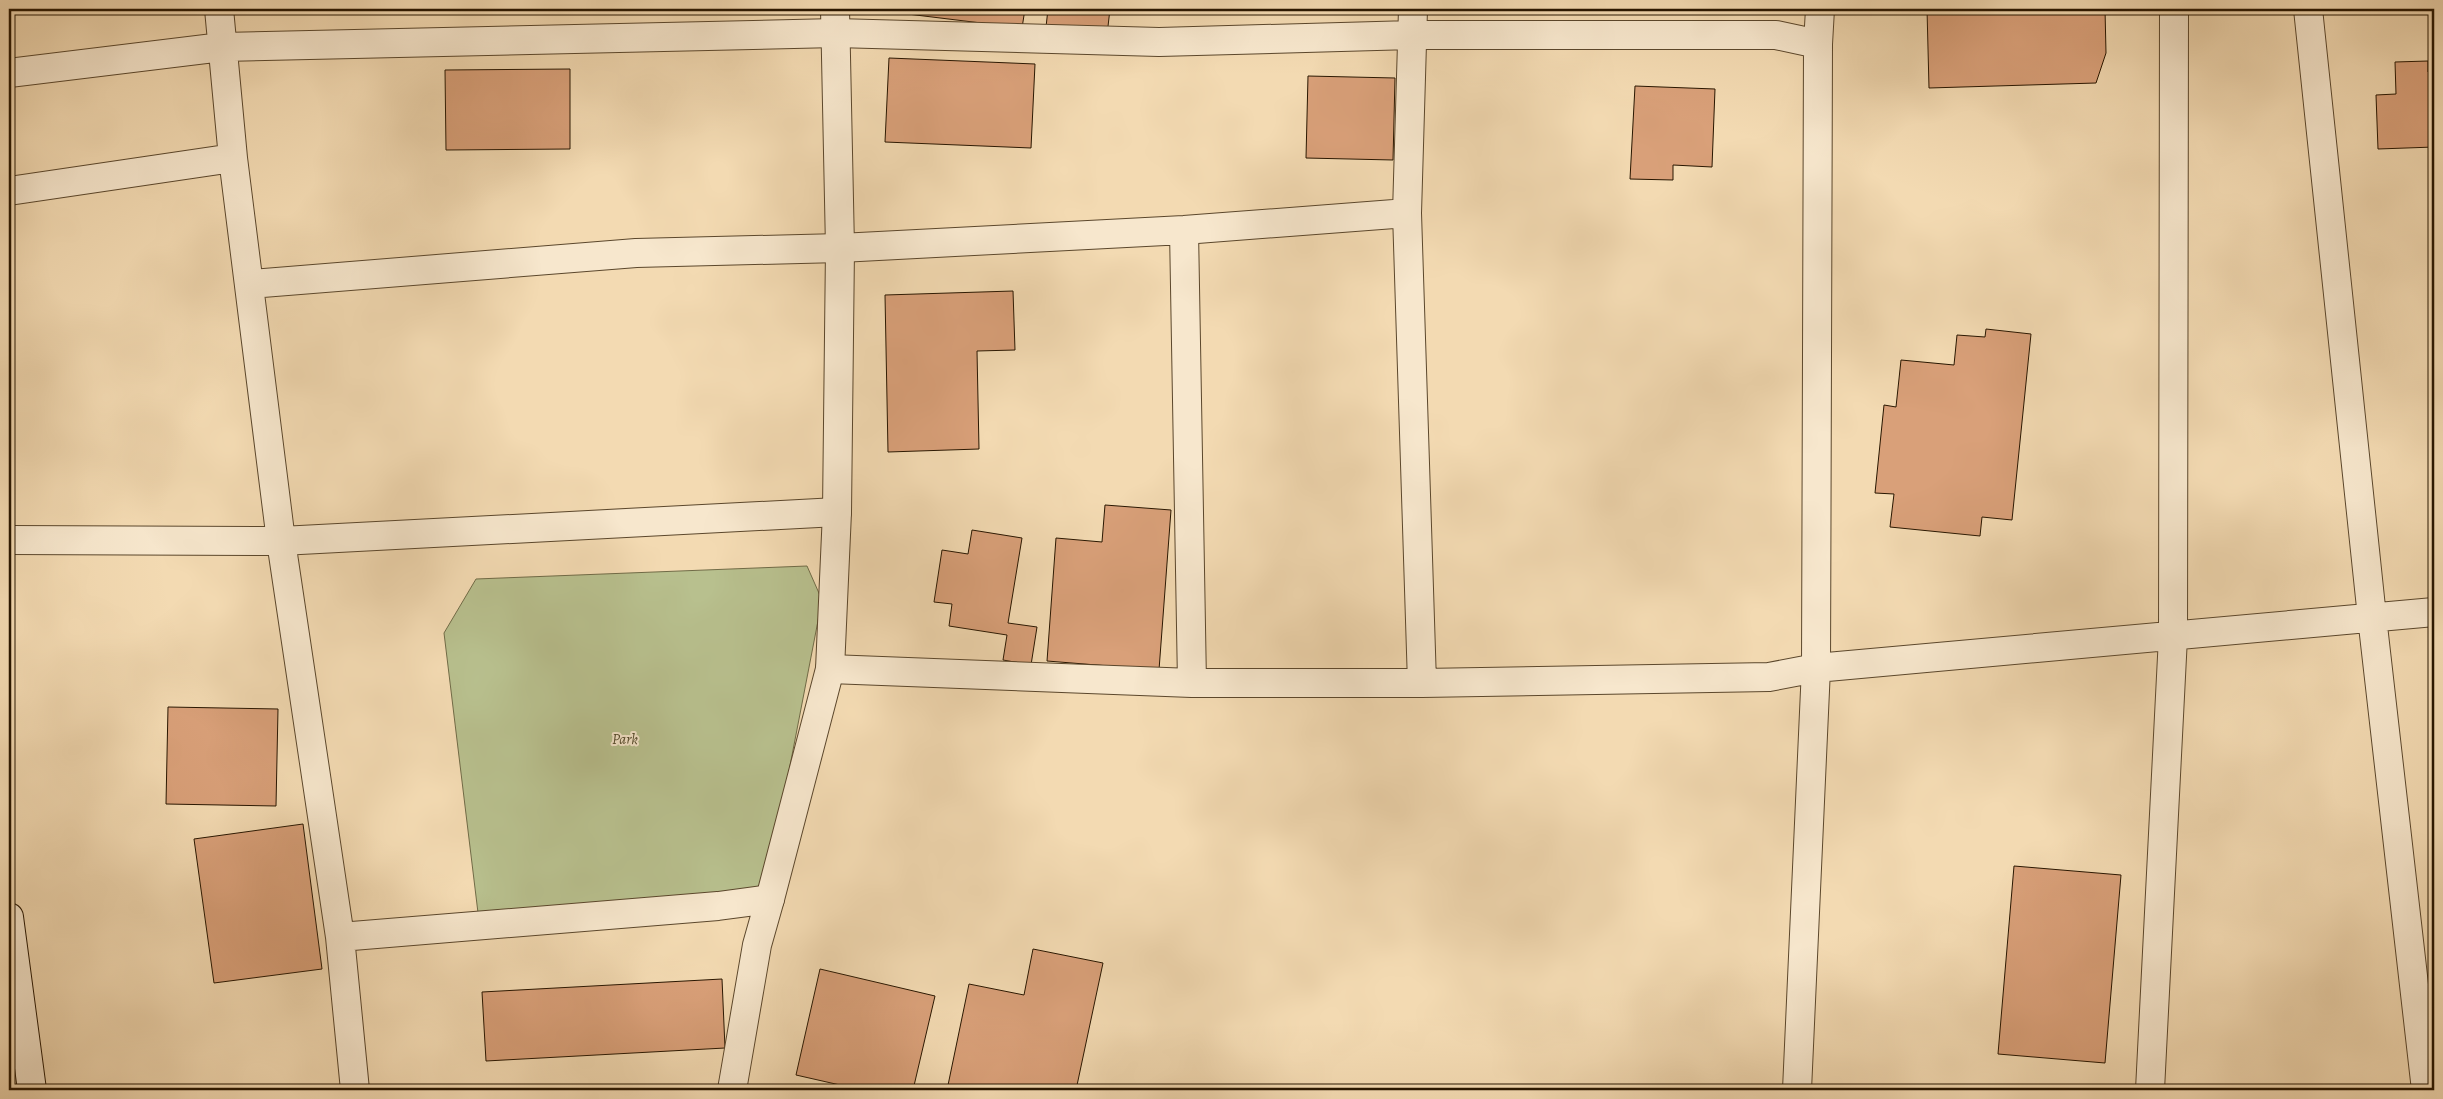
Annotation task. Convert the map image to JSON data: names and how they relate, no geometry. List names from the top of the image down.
{
  "parks": ["Park"]
}
